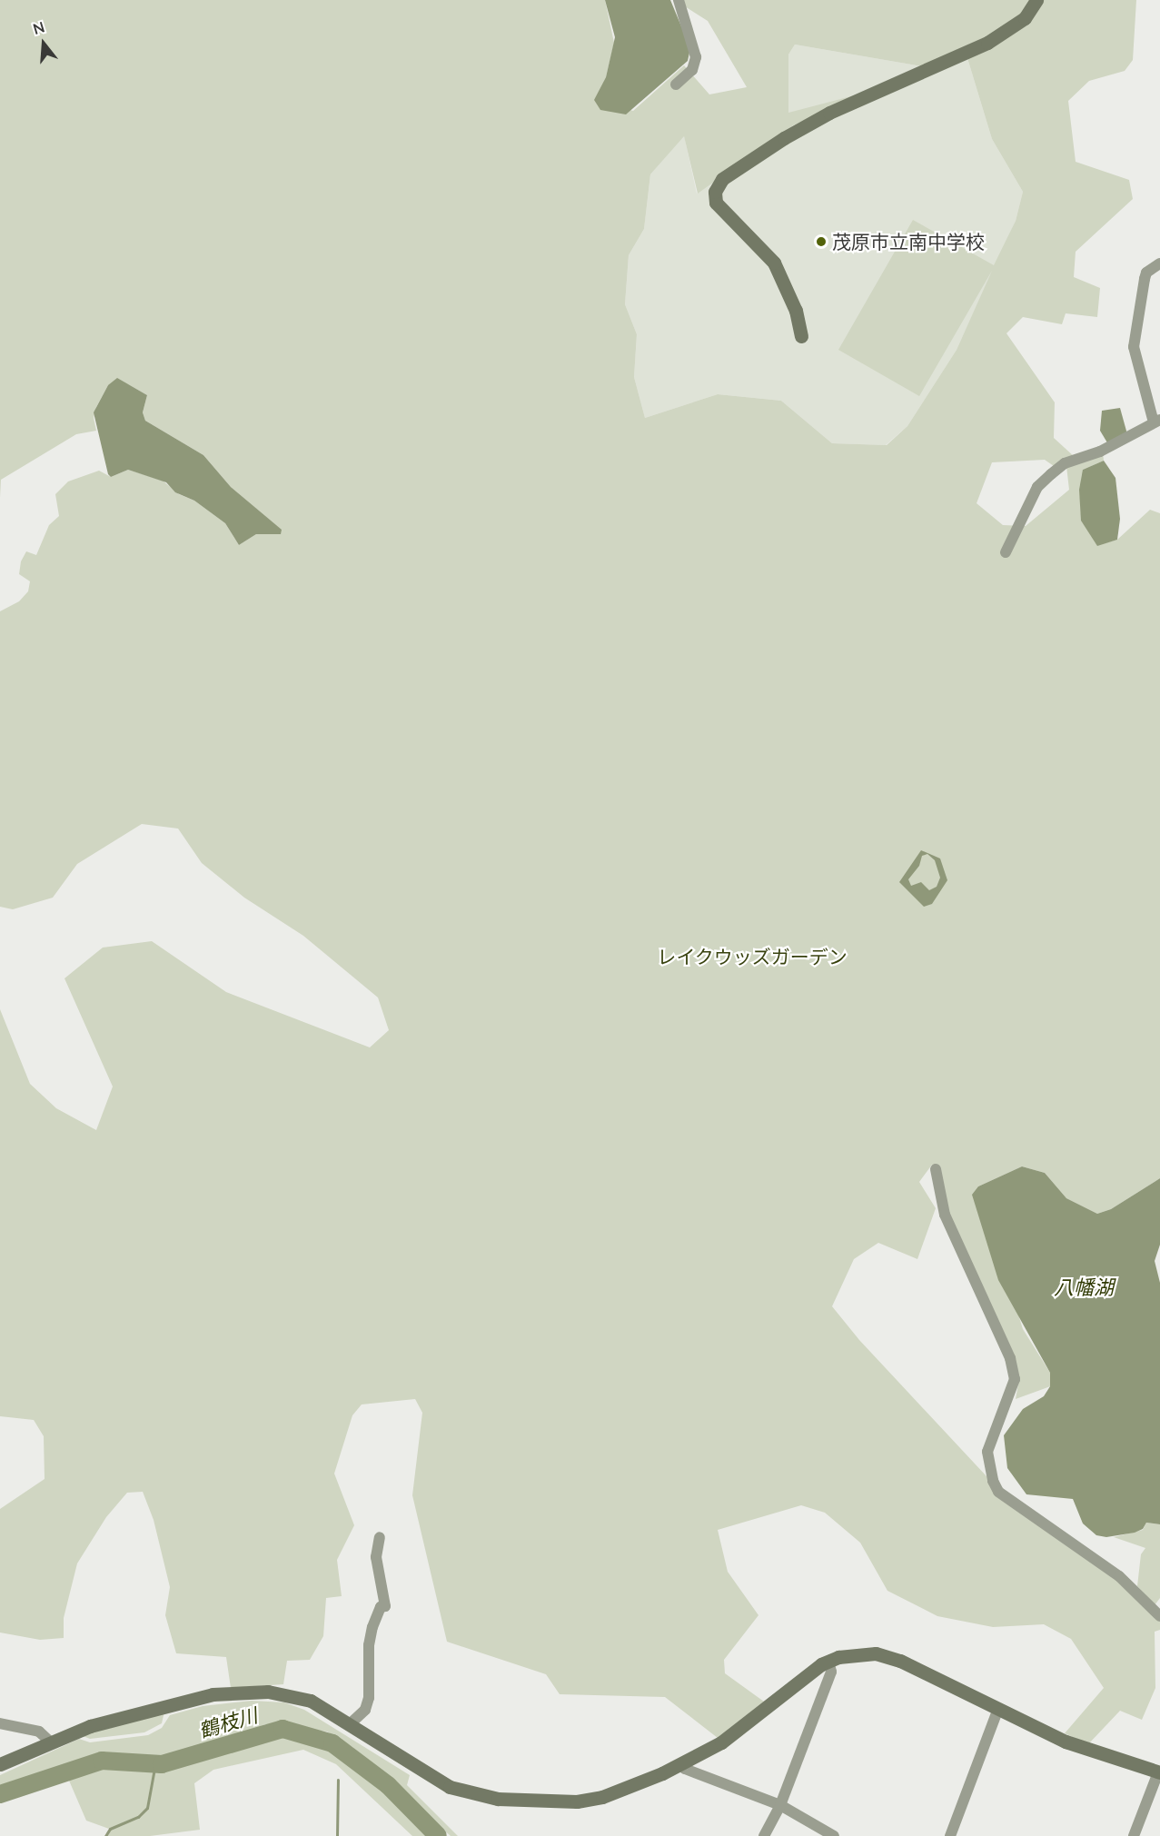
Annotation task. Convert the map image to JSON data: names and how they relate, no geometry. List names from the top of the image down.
{
  "water": ["八幡湖", "鶴枝川"],
  "parks": ["レイクウッズガーデン"],
  "places": ["茂原市立南中学校"],
  "north": "top"
}
